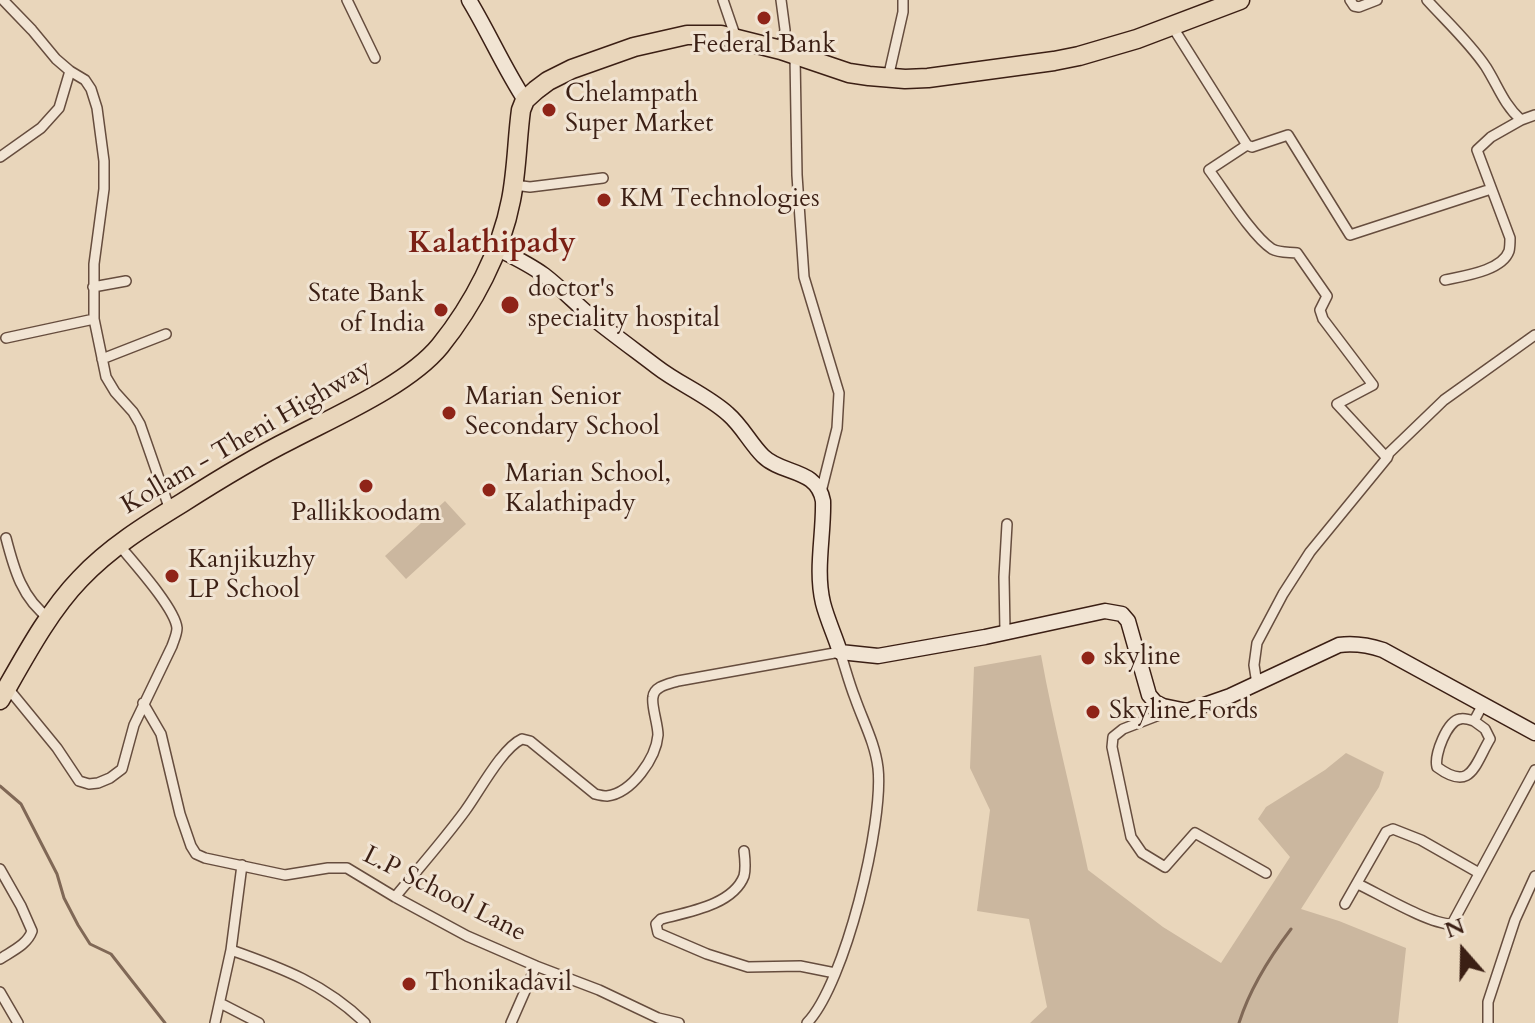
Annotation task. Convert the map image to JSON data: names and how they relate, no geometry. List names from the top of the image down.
{
  "streets": {
    "highway": ["Kollam - Theni Highway"],
    "street": ["L.P School Lane"]
  },
  "districts": ["Kalathipady"],
  "places": [
    "Federal Bank",
    "Chelampath Super Market",
    "KM Technologies",
    "doctor's speciality hospital",
    "State Bank of India",
    "Marian Senior Secondary School",
    "Pallikkoodam",
    "Marian School, Kalathipady",
    "Kanjikuzhy LP School",
    "skyline",
    "Skyline Fords",
    "Thonikadavil"
  ],
  "north": "top"
}
